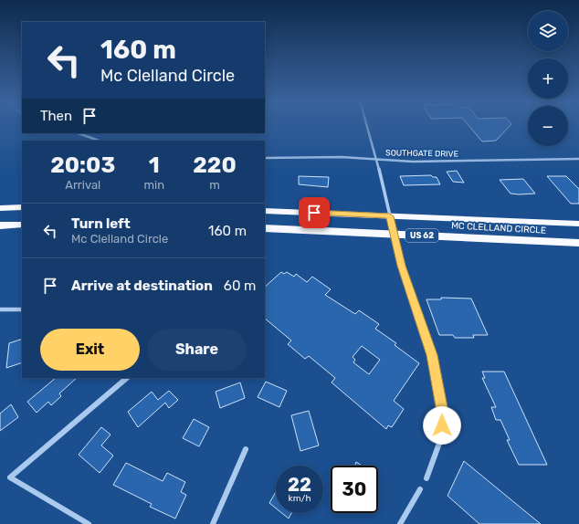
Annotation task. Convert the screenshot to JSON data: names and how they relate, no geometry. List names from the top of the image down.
{
  "streets": {
    "highway": ["MC CLELLAND CIRCLE", "US 62"],
    "street": ["SOUTHGATE DRIVE"]
  },
  "page": {
    "map_buttons": ["+", "−"],
    "turn": ["160 m", "Mc Clelland Circle"],
    "then": "Then",
    "eta": [
      "20:03",
      "Arrival",
      "1",
      "min",
      "220",
      "m"
    ],
    "list": [
      {
        "name": "Turn left",
        "note": "Mc Clelland Circle",
        "value": "160 m"
      },
      {
        "name": "Arrive at destination",
        "value": "60 m"
      }
    ],
    "buttons": ["Exit", "Share"],
    "speed": "22 km/h",
    "limit": "30"
  }
}
